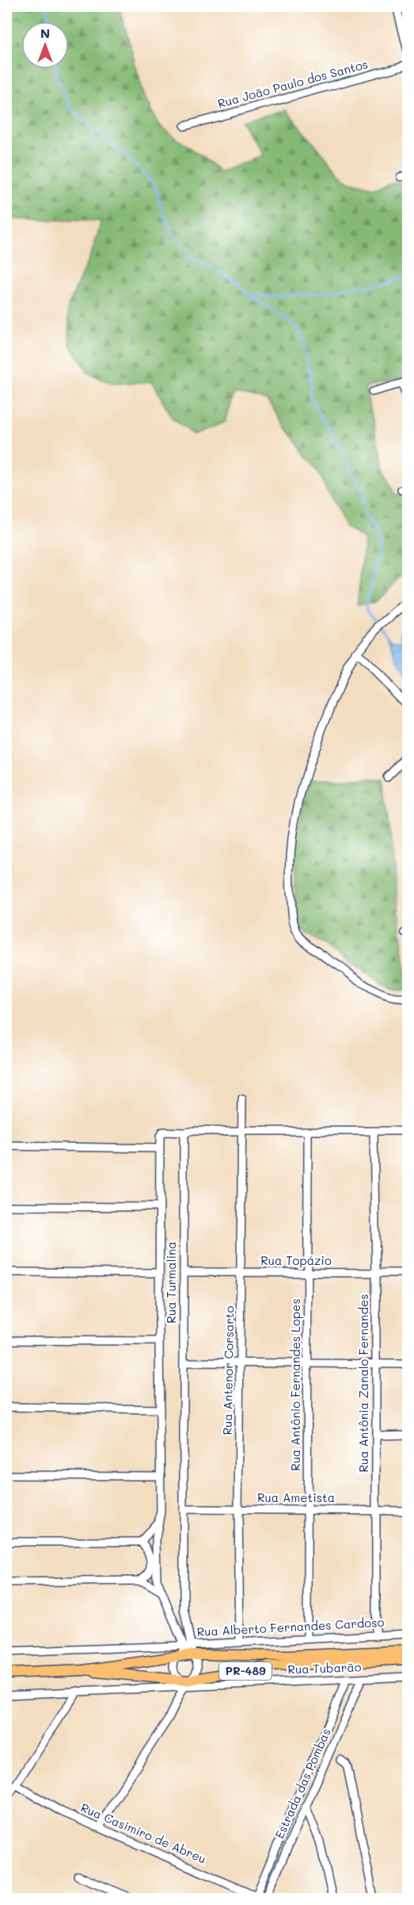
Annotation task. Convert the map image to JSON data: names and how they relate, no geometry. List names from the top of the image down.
{
  "streets": {
    "main road": ["PR-489"],
    "street": [
      "Rua João Paulo dos Santos",
      "Rua Topázio",
      "Rua Turmalina",
      "Rua Antenor Corsarto",
      "Rua Antônia Zanalo Fernandes",
      "Rua Antônio Fernandes Lopes",
      "Rua Ametista",
      "Rua Alberto Fernandes Cardoso",
      "Rua Tubarão",
      "Estrada das Pombas",
      "Rua Casimiro de Abreu"
    ]
  },
  "crossings": [
    ["Rua Topázio", "Rua Turmalina"],
    ["Rua Topázio", "Rua Antenor Corsarto"],
    ["Rua Topázio", "Rua Antônia Zanalo Fernandes"],
    ["Rua Topázio", "Rua Antônio Fernandes Lopes"],
    ["Rua Turmalina", "Rua Ametista"],
    ["Rua Turmalina", "Rua Alberto Fernandes Cardoso"],
    ["Rua Turmalina", "Rua Tubarão"],
    ["Rua Turmalina", "PR-489"],
    ["Rua Antenor Corsarto", "Rua Ametista"],
    ["Rua Antenor Corsarto", "Rua Alberto Fernandes Cardoso"],
    ["Rua Antônia Zanalo Fernandes", "Rua Ametista"],
    ["Rua Antônia Zanalo Fernandes", "Rua Alberto Fernandes Cardoso"],
    ["Rua Antônio Fernandes Lopes", "Rua Ametista"],
    ["Rua Antônio Fernandes Lopes", "Rua Alberto Fernandes Cardoso"],
    ["Rua Alberto Fernandes Cardoso", "Rua Tubarão"],
    ["Rua Alberto Fernandes Cardoso", "PR-489"],
    ["Rua Tubarão", "PR-489"],
    ["Rua Tubarão", "Estrada das Pombas"],
    ["Estrada das Pombas", "Rua Casimiro de Abreu"]
  ],
  "north": "top"
}
